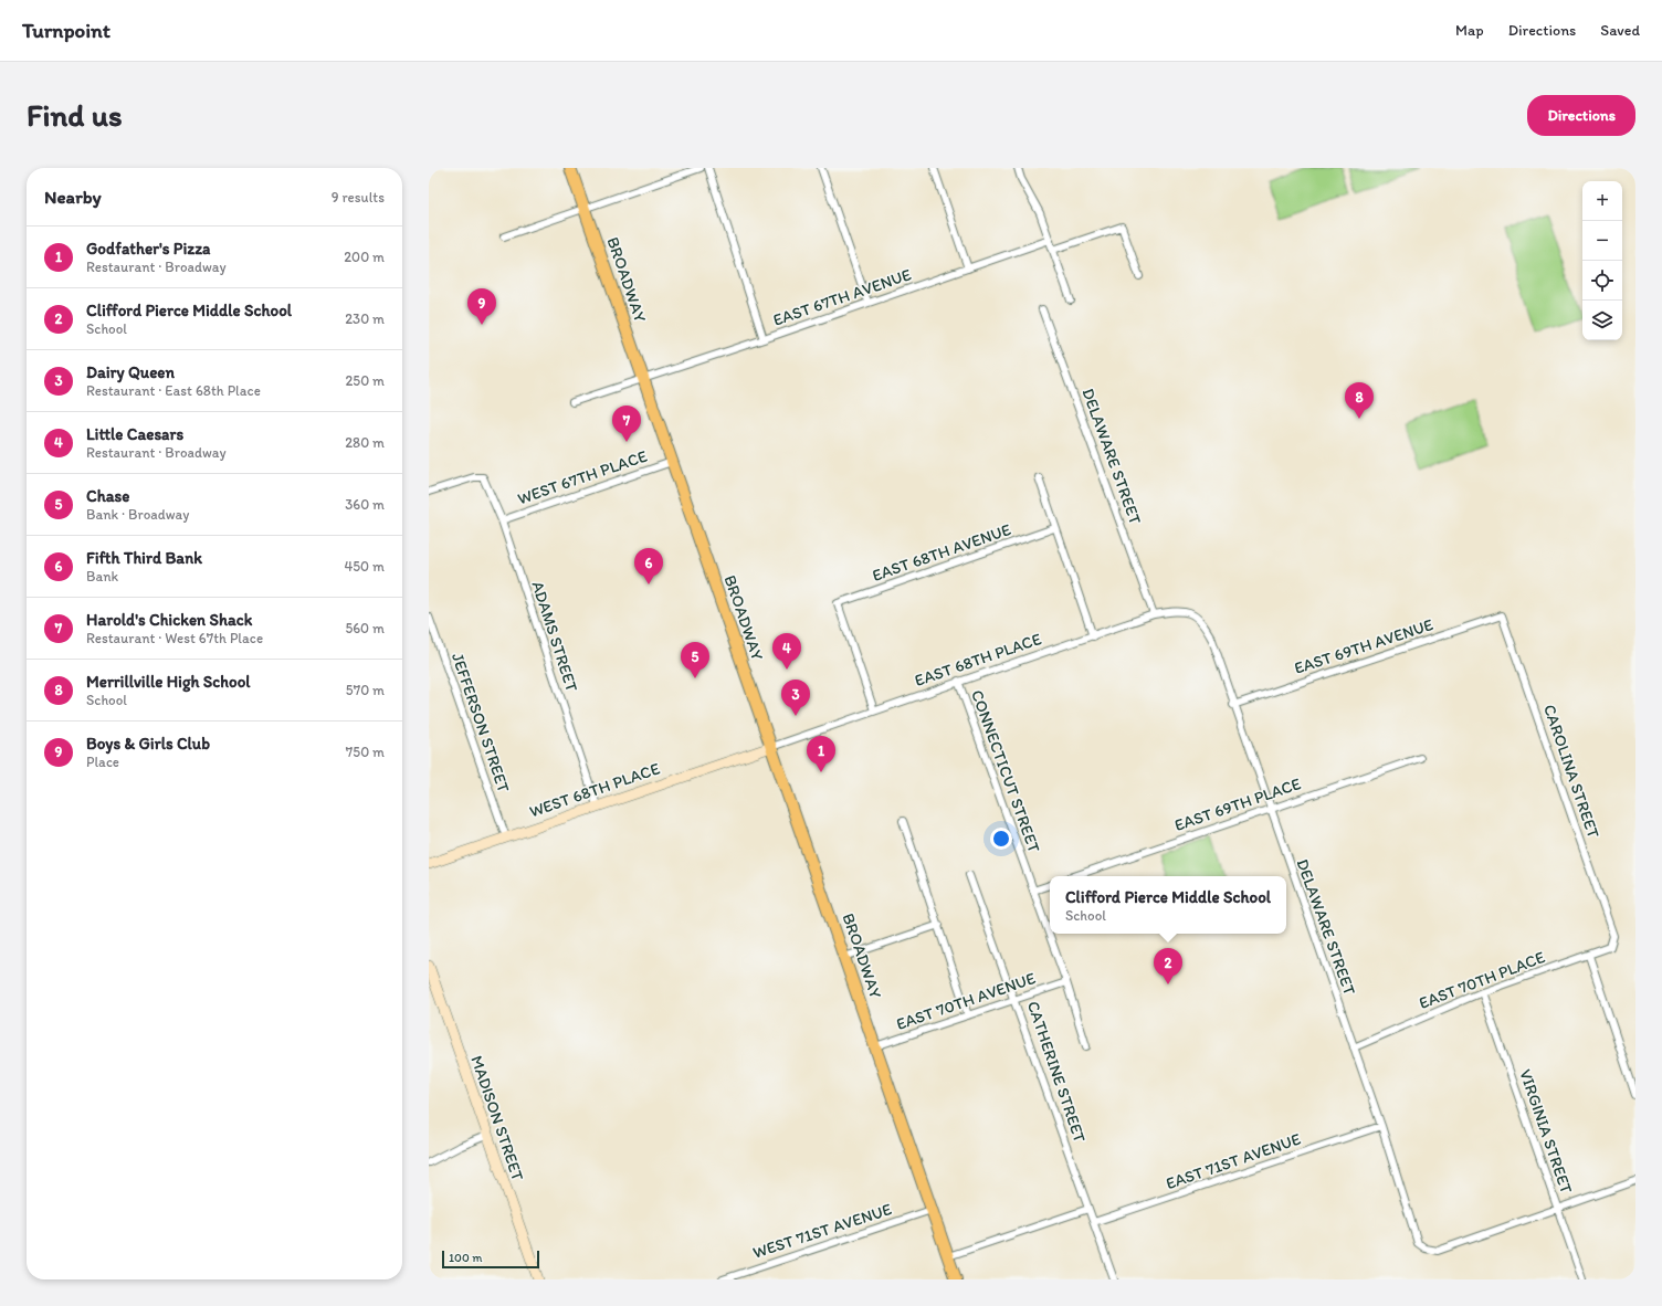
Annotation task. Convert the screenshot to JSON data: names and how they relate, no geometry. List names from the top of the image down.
{
  "streets": {
    "main road": ["BROADWAY"],
    "street": [
      "EAST 67TH AVENUE",
      "DELAWARE STREET",
      "WEST 67TH PLACE",
      "EAST 68TH AVENUE",
      "ADAMS STREET",
      "EAST 69TH AVENUE",
      "EAST 68TH PLACE",
      "JEFFERSON STREET",
      "CONNECTICUT STREET",
      "CAROLINA STREET",
      "WEST 68TH PLACE",
      "EAST 69TH PLACE",
      "EAST 70TH PLACE",
      "EAST 70TH AVENUE",
      "CATHERINE STREET",
      "MADISON STREET",
      "VIRGINIA STREET",
      "EAST 71ST AVENUE",
      "WEST 71ST AVENUE"
    ]
  },
  "crossings": [
    ["BROADWAY", "EAST 67TH AVENUE"],
    ["BROADWAY", "WEST 67TH PLACE"],
    ["BROADWAY", "EAST 68TH PLACE"],
    ["BROADWAY", "WEST 68TH PLACE"],
    ["BROADWAY", "EAST 70TH AVENUE"],
    ["BROADWAY", "WEST 71ST AVENUE"],
    ["DELAWARE STREET", "EAST 69TH AVENUE"],
    ["DELAWARE STREET", "EAST 68TH PLACE"],
    ["DELAWARE STREET", "EAST 69TH PLACE"],
    ["DELAWARE STREET", "EAST 70TH PLACE"],
    ["DELAWARE STREET", "VIRGINIA STREET"],
    ["DELAWARE STREET", "EAST 71ST AVENUE"],
    ["WEST 67TH PLACE", "ADAMS STREET"],
    ["EAST 68TH AVENUE", "EAST 68TH PLACE"],
    ["ADAMS STREET", "WEST 68TH PLACE"],
    ["EAST 69TH AVENUE", "CAROLINA STREET"],
    ["EAST 68TH PLACE", "CONNECTICUT STREET"],
    ["EAST 68TH PLACE", "WEST 68TH PLACE"],
    ["JEFFERSON STREET", "WEST 68TH PLACE"],
    ["CONNECTICUT STREET", "EAST 70TH AVENUE"],
    ["CAROLINA STREET", "EAST 70TH PLACE"],
    ["EAST 70TH PLACE", "VIRGINIA STREET"],
    ["EAST 70TH AVENUE", "CATHERINE STREET"],
    ["CATHERINE STREET", "EAST 71ST AVENUE"]
  ],
  "scale_bar": "100 m",
  "page": {
    "header": "Turnpoint",
    "nav": ["Map", "Directions", "Saved"],
    "buttons": "Directions",
    "title": "Find us",
    "heading": ["Nearby", "9 results"],
    "map_buttons": ["+", "−"],
    "list": [
      {
        "mark": "1",
        "name": "Godfather's Pizza",
        "note": "Restaurant · Broadway",
        "value": "200 m"
      },
      {
        "mark": "2",
        "name": "Clifford Pierce Middle School",
        "note": "School",
        "value": "230 m"
      },
      {
        "mark": "3",
        "name": "Dairy Queen",
        "note": "Restaurant · East 68th Place",
        "value": "250 m"
      },
      {
        "mark": "4",
        "name": "Little Caesars",
        "note": "Restaurant · Broadway",
        "value": "280 m"
      },
      {
        "mark": "5",
        "name": "Chase",
        "note": "Bank · Broadway",
        "value": "360 m"
      },
      {
        "mark": "6",
        "name": "Fifth Third Bank",
        "note": "Bank",
        "value": "450 m"
      },
      {
        "mark": "7",
        "name": "Harold's Chicken Shack",
        "note": "Restaurant · West 67th Place",
        "value": "560 m"
      },
      {
        "mark": "8",
        "name": "Merrillville High School",
        "note": "School",
        "value": "570 m"
      },
      {
        "mark": "9",
        "name": "Boys & Girls Club",
        "note": "Place",
        "value": "750 m"
      }
    ],
    "pins": [
      "9",
      "8",
      "7",
      "6",
      "4",
      "5",
      "3",
      "1",
      "2"
    ],
    "popup": ["Clifford Pierce Middle School", "School"],
    "scale": "100 m"
  }
}
